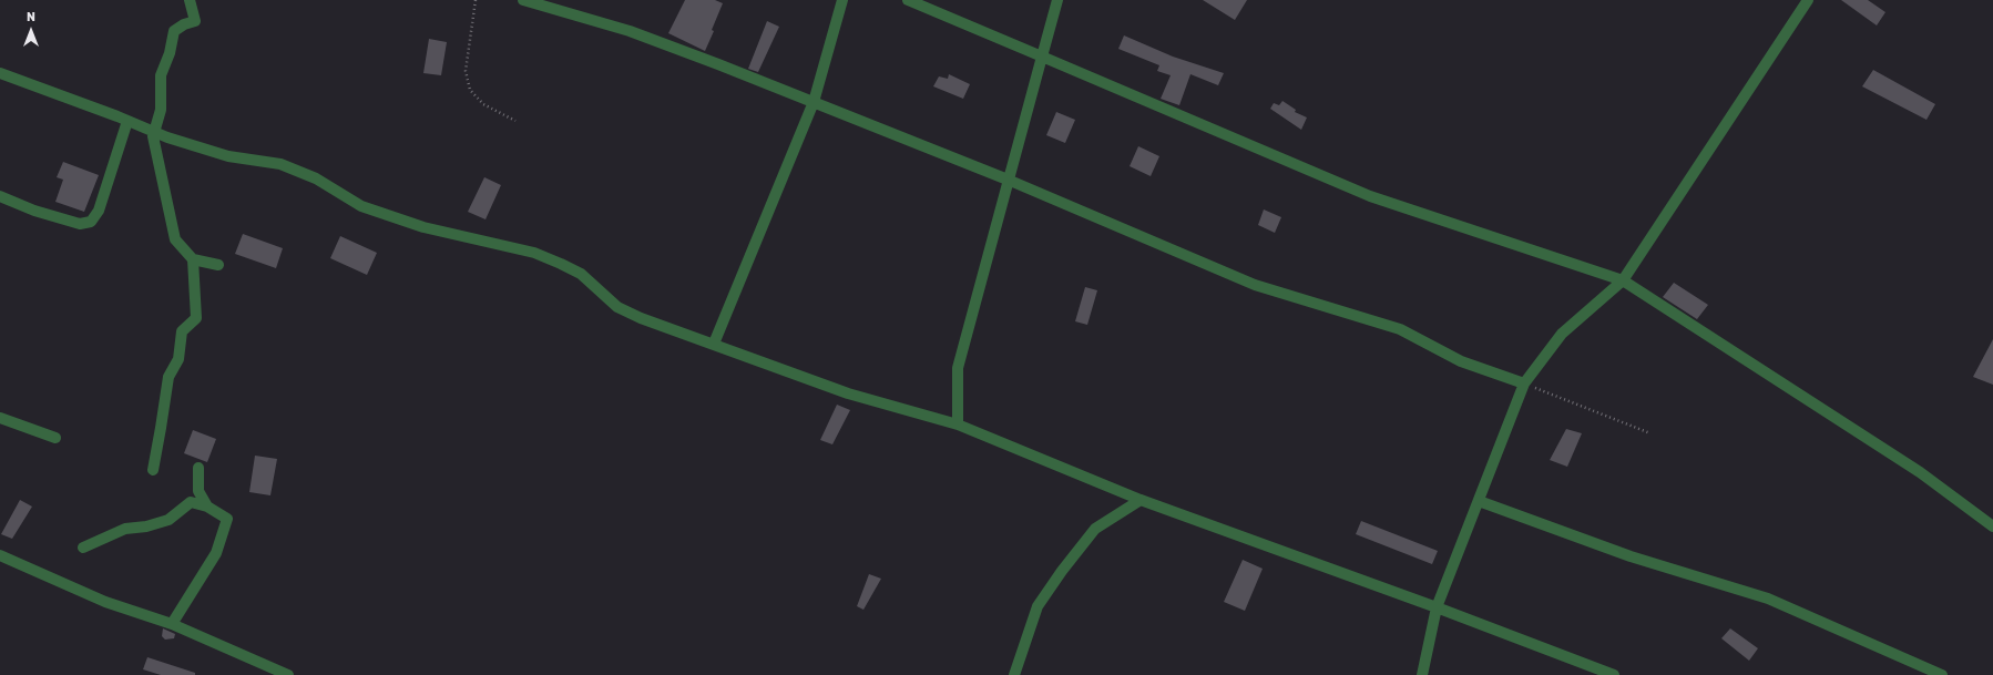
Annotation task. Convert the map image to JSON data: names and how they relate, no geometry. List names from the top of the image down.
{
  "north": "top"
}
